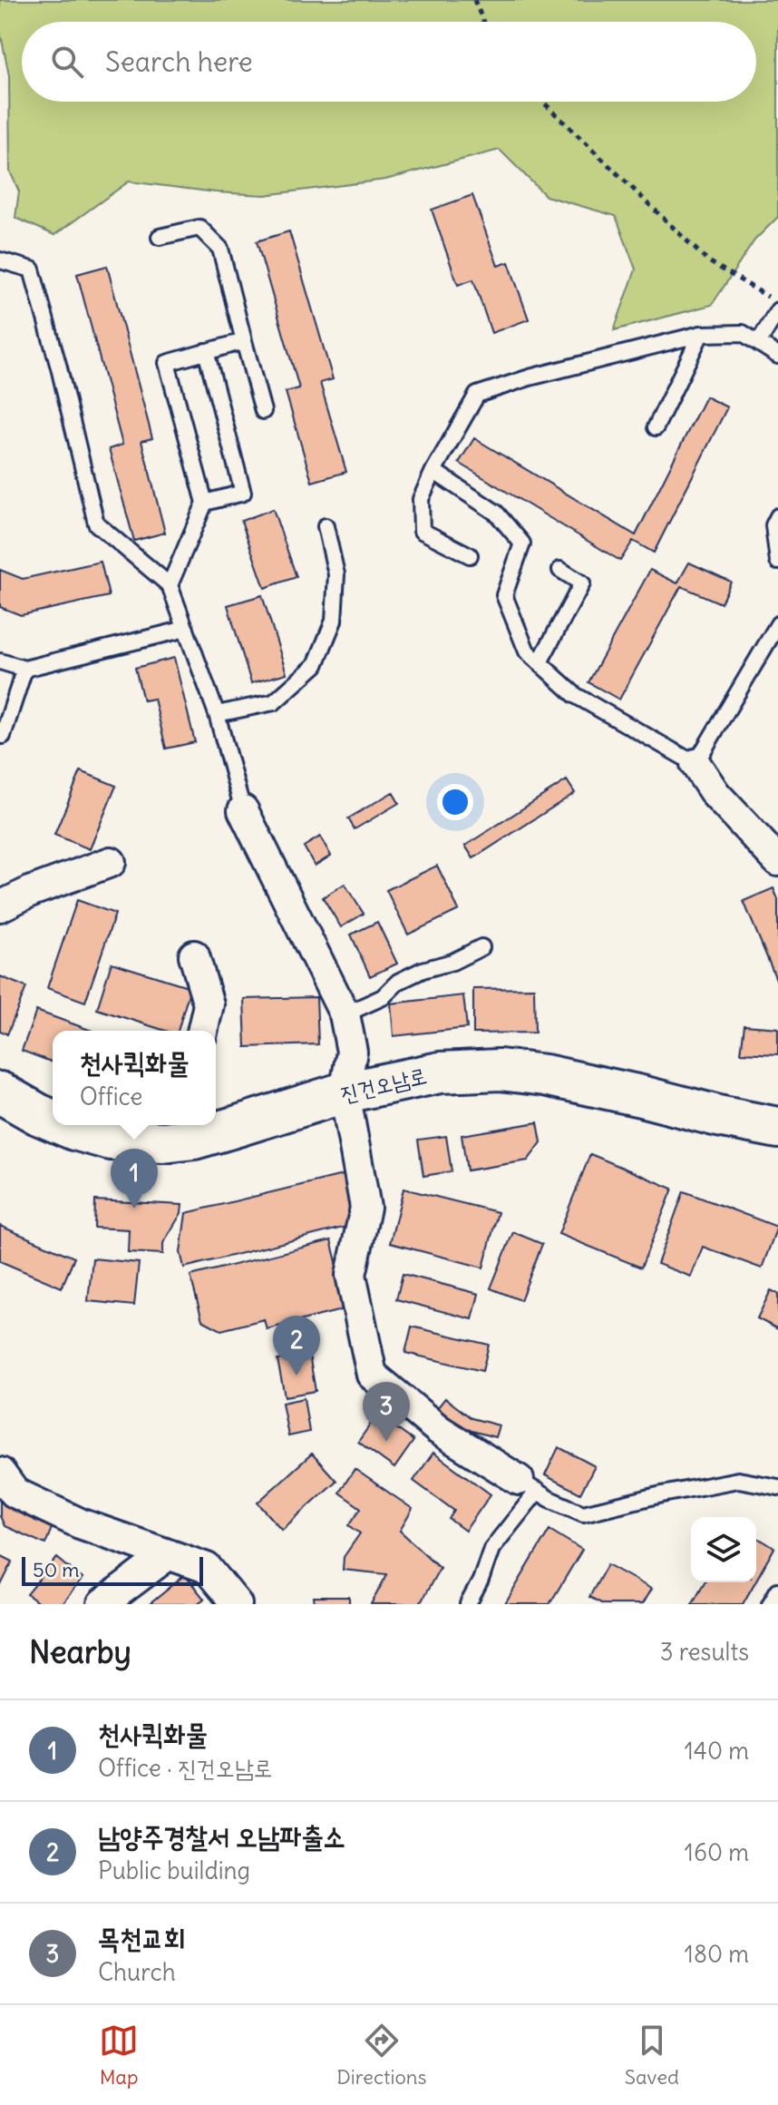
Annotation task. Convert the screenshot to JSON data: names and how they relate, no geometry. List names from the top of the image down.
{
  "streets": {
    "main road": ["진건오남로"]
  },
  "scale_bar": "50 m",
  "page": {
    "search": "Search here",
    "popup": ["천사퀵화물", "Office"],
    "pins": ["1", "2", "3"],
    "scale": "50 m",
    "heading": ["Nearby", "3 results"],
    "list": [
      {
        "mark": "1",
        "name": "천사퀵화물",
        "note": "Office · 진건오남로",
        "value": "140 m"
      },
      {
        "mark": "2",
        "name": "남양주경찰서 오남파출소",
        "note": "Public building",
        "value": "160 m"
      },
      {
        "mark": "3",
        "name": "목천교회",
        "note": "Church",
        "value": "180 m"
      }
    ],
    "nav": ["Map", "Directions", "Saved"]
  }
}
